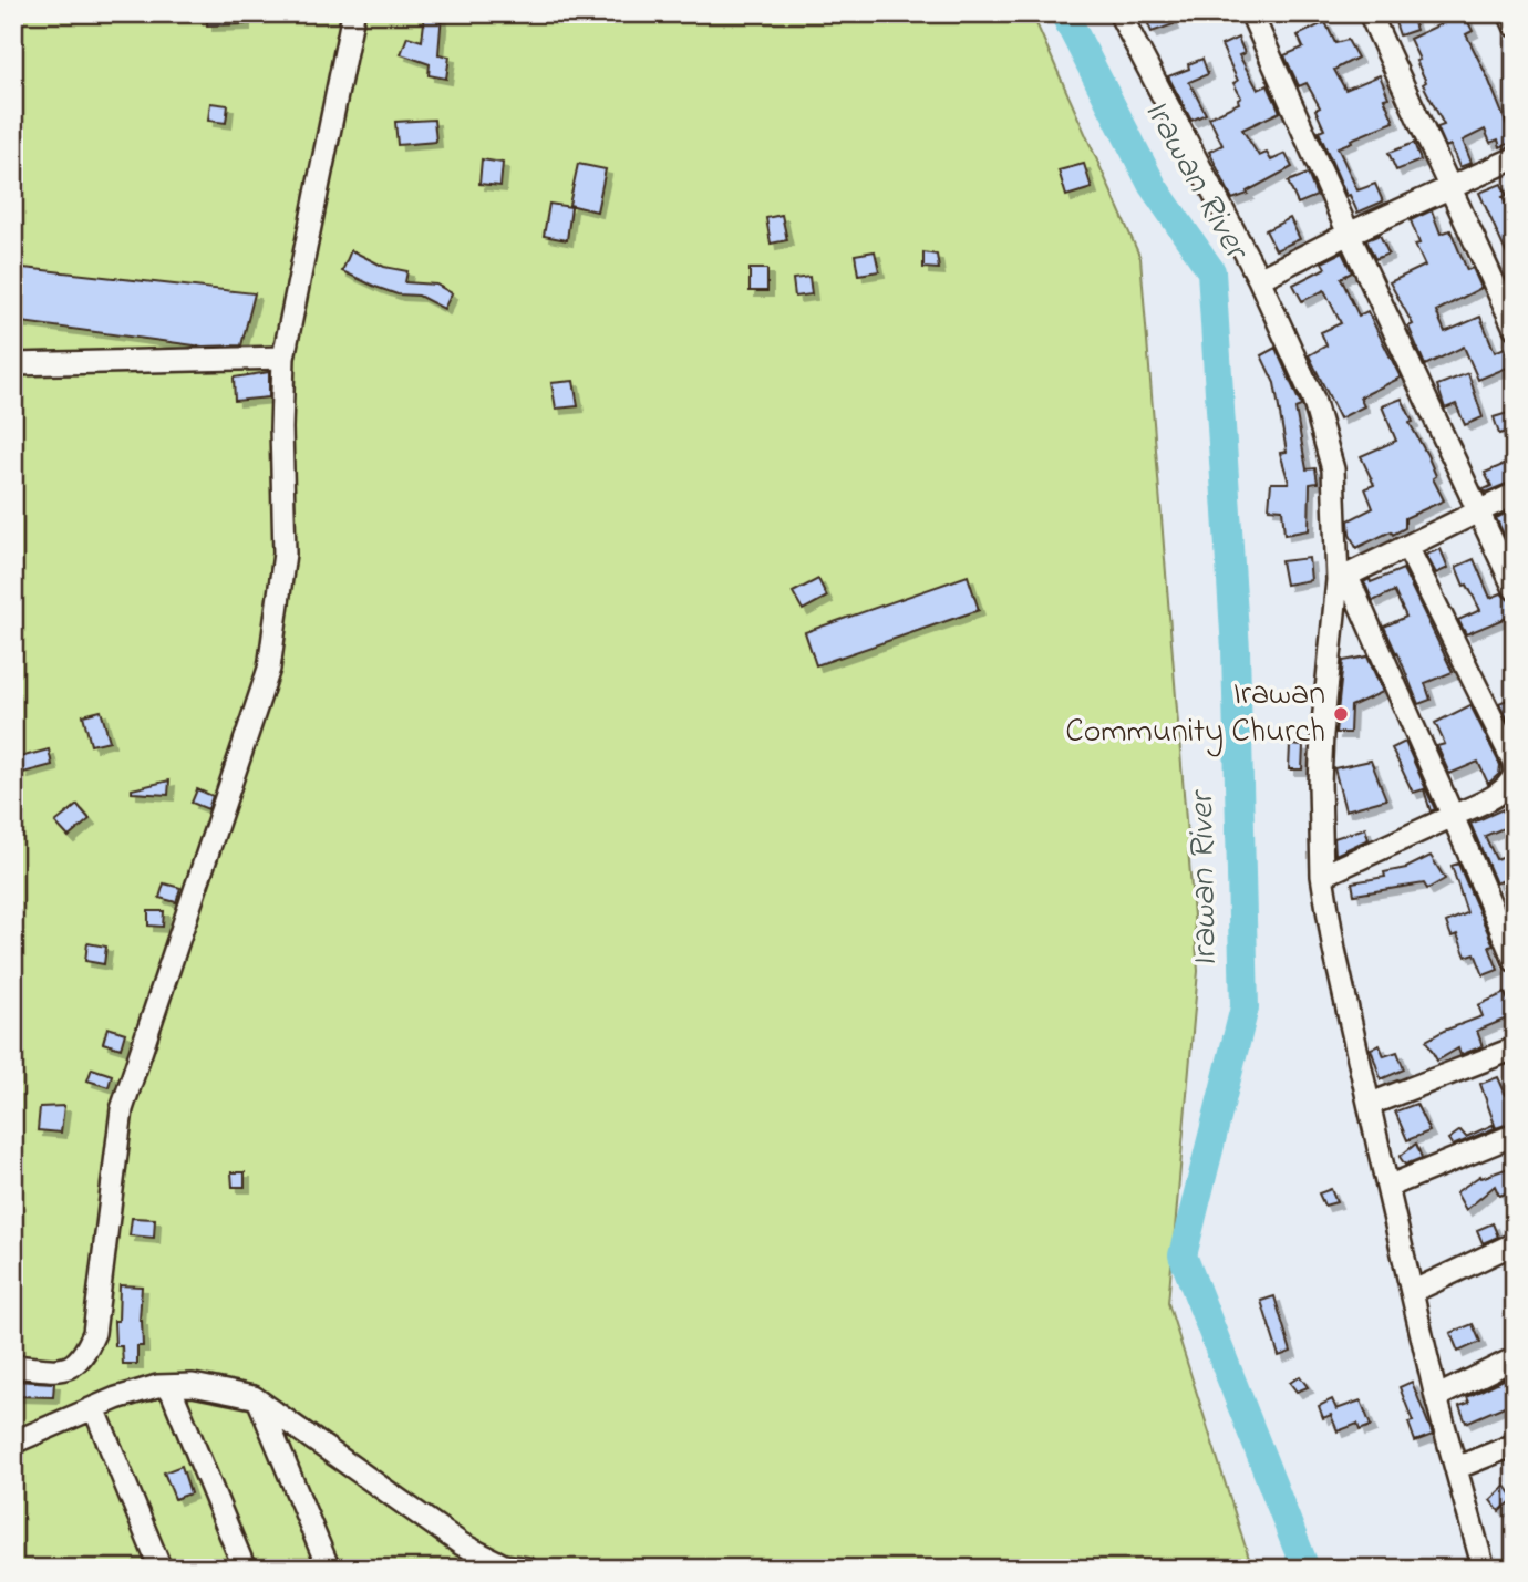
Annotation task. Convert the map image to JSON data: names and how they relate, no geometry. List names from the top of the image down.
{
  "water": ["Irawan River"],
  "places": ["Irawan Community Church"]
}
